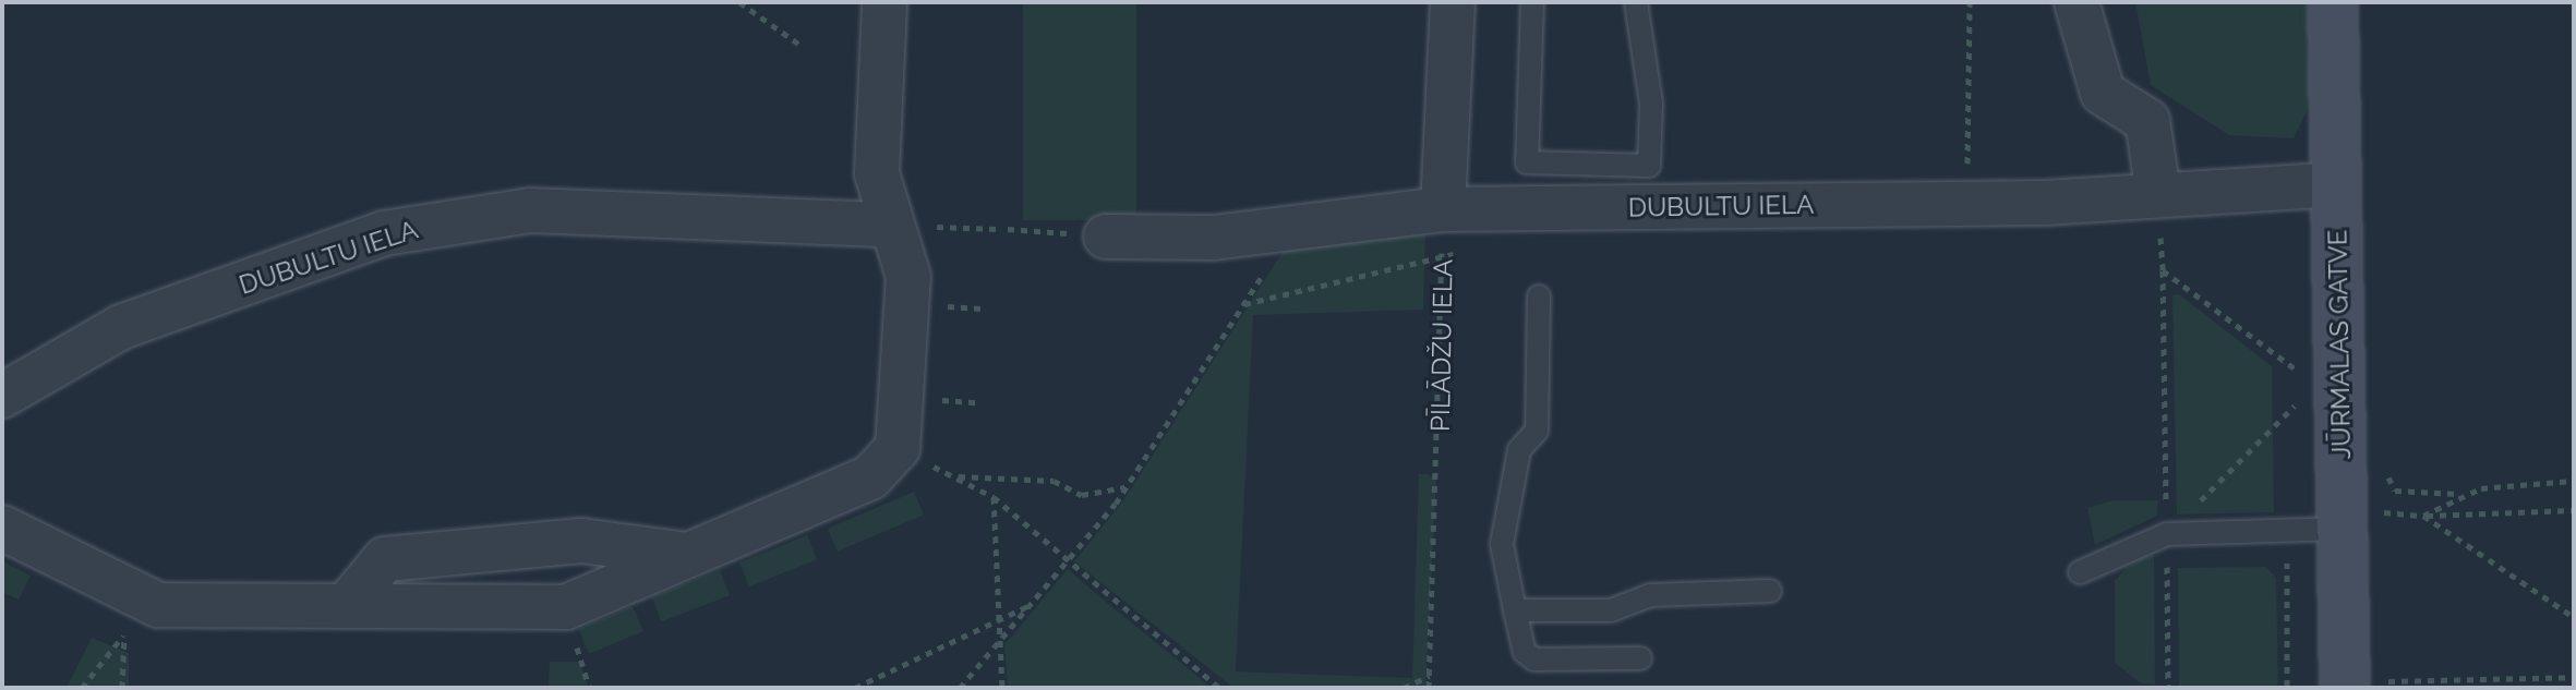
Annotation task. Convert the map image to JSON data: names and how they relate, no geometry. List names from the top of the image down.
{
  "streets": {
    "main road": ["JŪRMALAS GATVE"],
    "street": ["DUBULTU IELA"],
    "path": ["PĪLĀDŽU IELA"]
  },
  "crossings": [
    ["DUBULTU IELA", "JŪRMALAS GATVE"],
    ["DUBULTU IELA", "PĪLĀDŽU IELA"]
  ]
}
